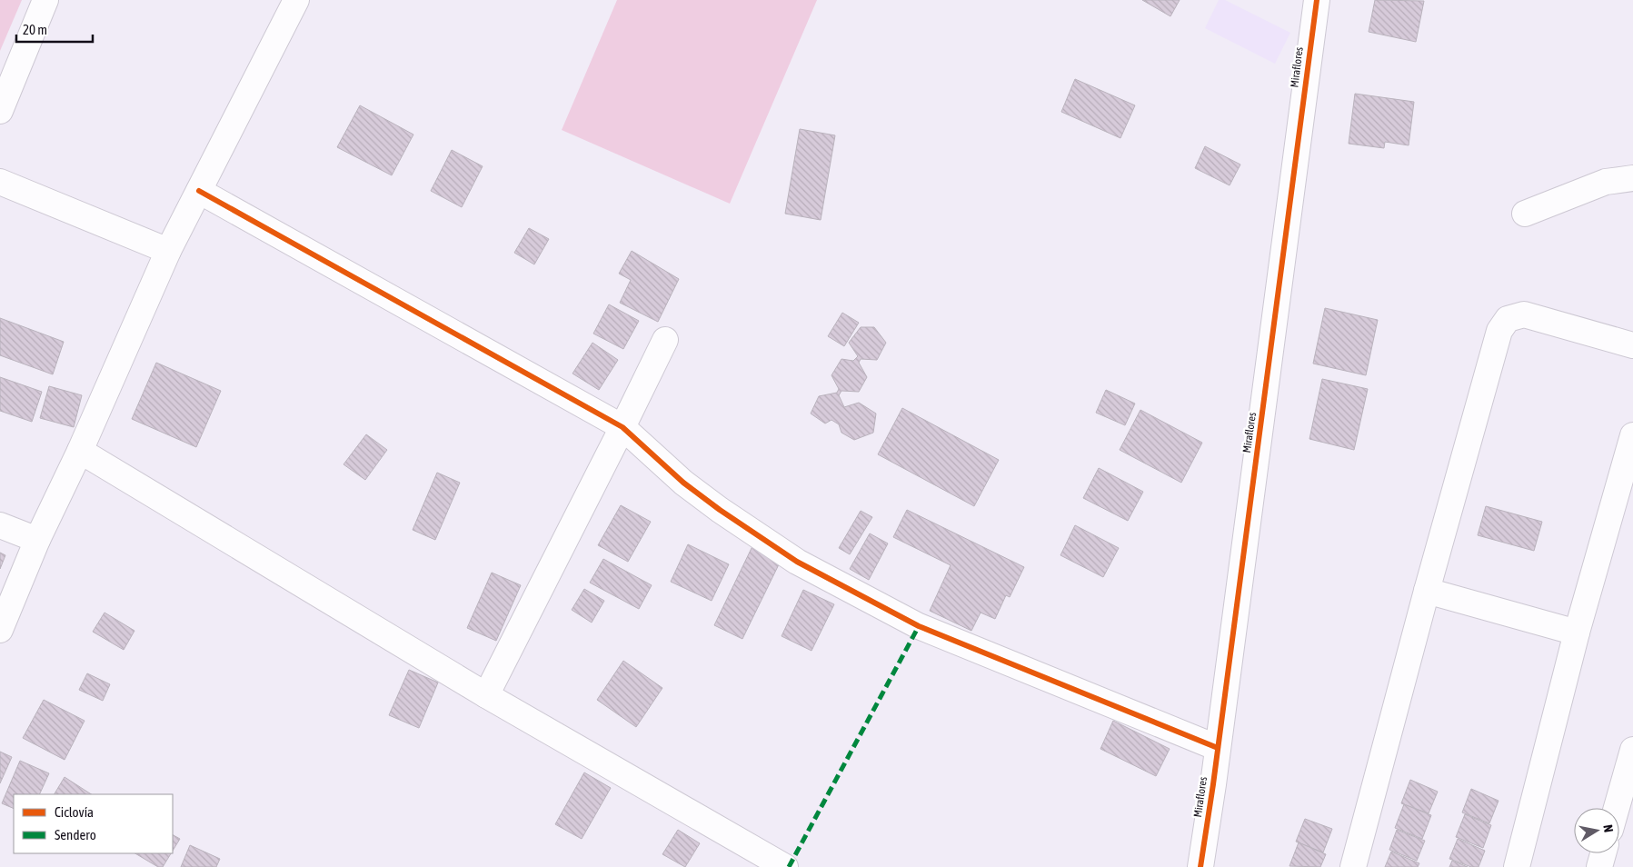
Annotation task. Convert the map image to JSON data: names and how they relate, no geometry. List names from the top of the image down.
{
  "streets": {
    "street": ["Miraflores"]
  },
  "legend": ["Ciclovía", "Sendero"],
  "scale_bar": "20 m",
  "north": "right"
}
